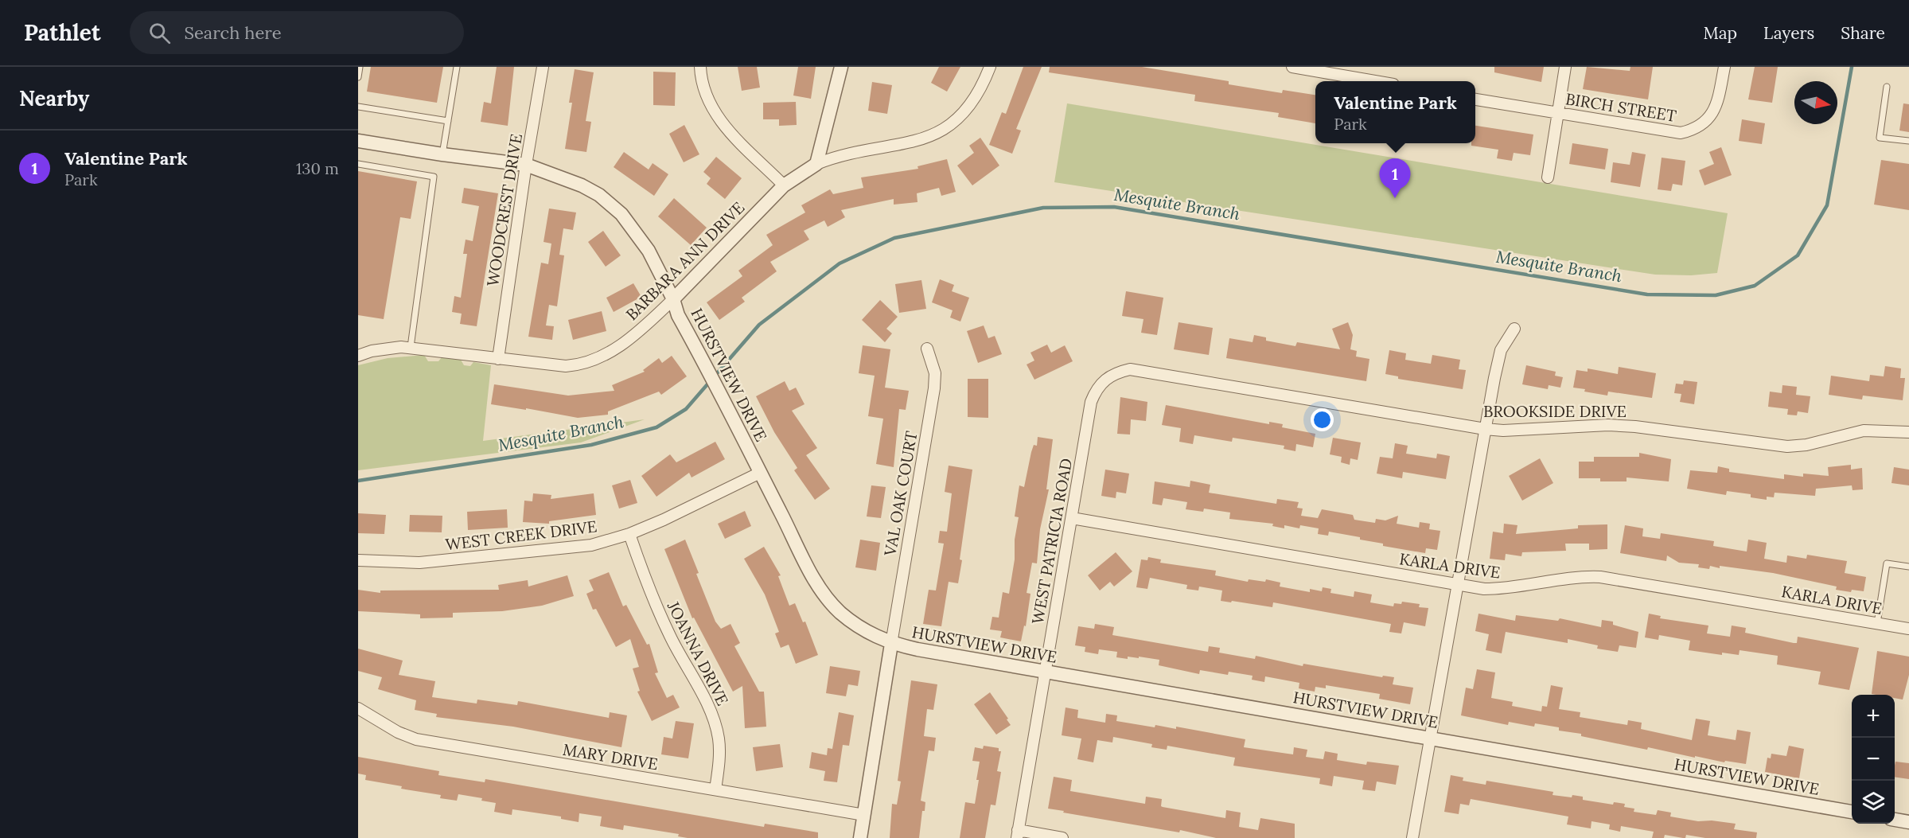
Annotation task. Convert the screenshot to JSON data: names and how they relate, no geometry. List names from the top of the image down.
{
  "streets": {
    "street": [
      "BIRCH STREET",
      "WOODCREST DRIVE",
      "BARBARA ANN DRIVE",
      "HURSTVIEW DRIVE",
      "BROOKSIDE DRIVE",
      "VAL OAK COURT",
      "WEST CREEK DRIVE",
      "WEST PATRICIA ROAD",
      "KARLA DRIVE",
      "JOANNA DRIVE",
      "MARY DRIVE"
    ]
  },
  "crossings": [
    ["WOODCREST DRIVE", "BARBARA ANN DRIVE"],
    ["WOODCREST DRIVE", "HURSTVIEW DRIVE"],
    ["BARBARA ANN DRIVE", "HURSTVIEW DRIVE"],
    ["HURSTVIEW DRIVE", "VAL OAK COURT"],
    ["HURSTVIEW DRIVE", "WEST CREEK DRIVE"],
    ["HURSTVIEW DRIVE", "WEST PATRICIA ROAD"],
    ["BROOKSIDE DRIVE", "WEST PATRICIA ROAD"],
    ["WEST CREEK DRIVE", "JOANNA DRIVE"],
    ["WEST PATRICIA ROAD", "KARLA DRIVE"],
    ["JOANNA DRIVE", "MARY DRIVE"]
  ],
  "water": ["Mesquite Branch"],
  "north": "right",
  "page": {
    "header": "Pathlet",
    "search": "Search here",
    "nav": ["Map", "Layers", "Share"],
    "heading": "Nearby",
    "popup": ["Valentine Park", "Park"],
    "list": [
      {
        "mark": "1",
        "name": "Valentine Park",
        "note": "Park",
        "value": "130 m"
      }
    ],
    "pins": "1",
    "map_buttons": ["+", "−"]
  }
}
